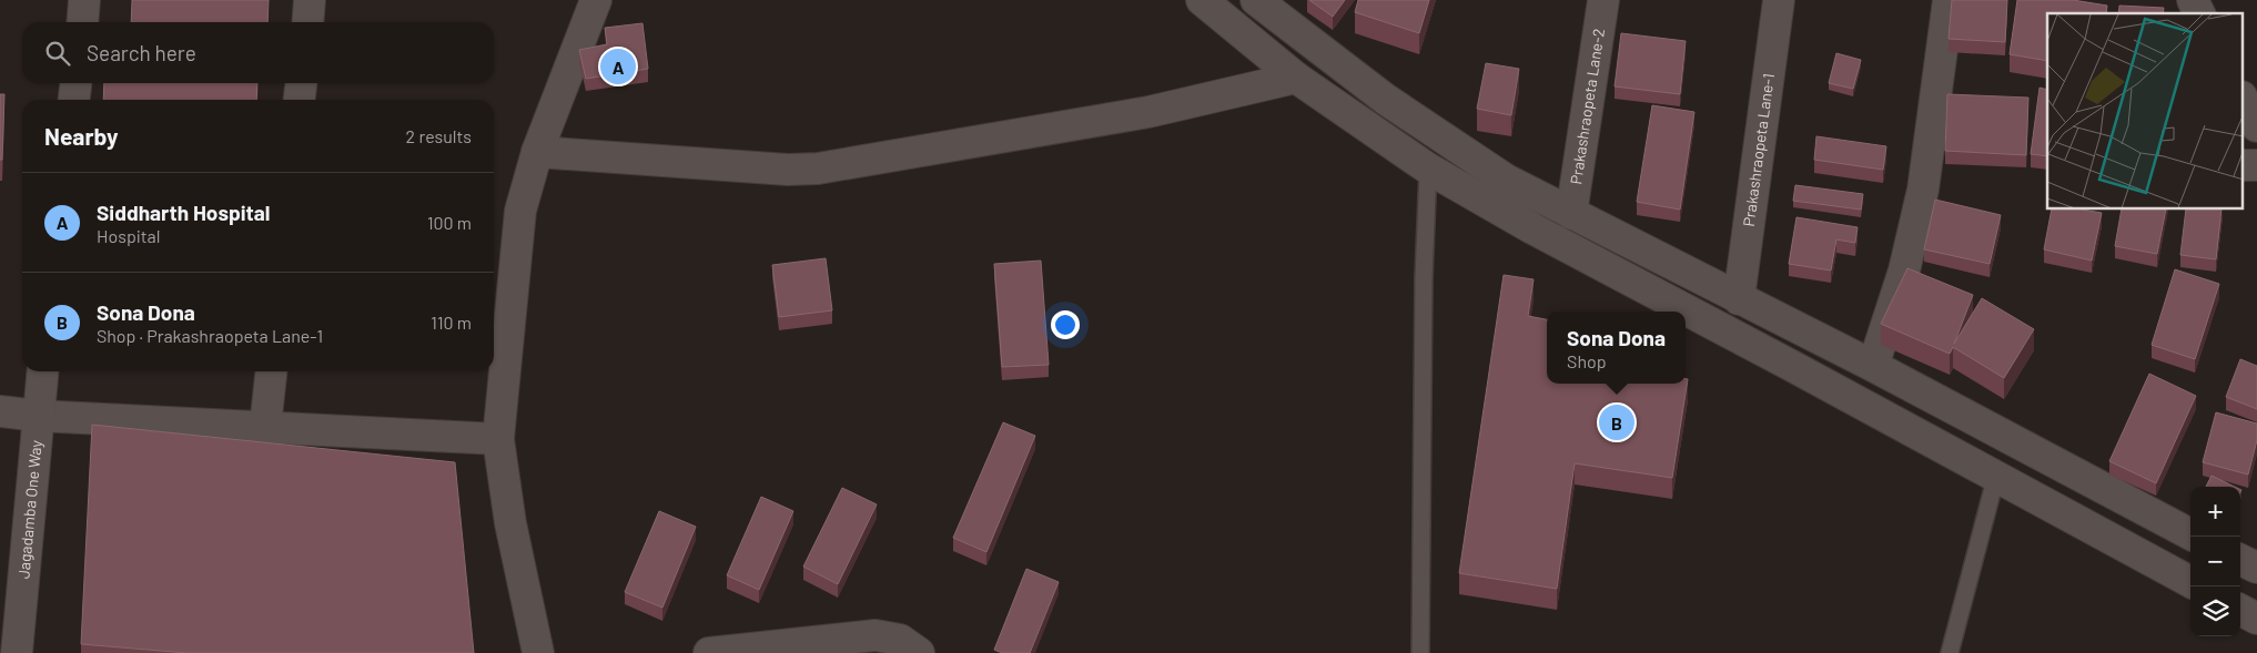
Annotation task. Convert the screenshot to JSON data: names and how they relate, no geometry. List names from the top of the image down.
{
  "streets": {
    "street": ["Prakashraopeta Lane-2", "Prakashraopeta Lane-1", "Jagadamba One Way"]
  },
  "page": {
    "search": "Search here",
    "pins": ["A", "B"],
    "heading": ["Nearby", "2 results"],
    "list": [
      {
        "mark": "A",
        "name": "Siddharth Hospital",
        "note": "Hospital",
        "value": "100 m"
      },
      {
        "mark": "B",
        "name": "Sona Dona",
        "note": "Shop · Prakashraopeta Lane-1",
        "value": "110 m"
      }
    ],
    "popup": ["Sona Dona", "Shop"],
    "map_buttons": ["+", "−"]
  }
}
